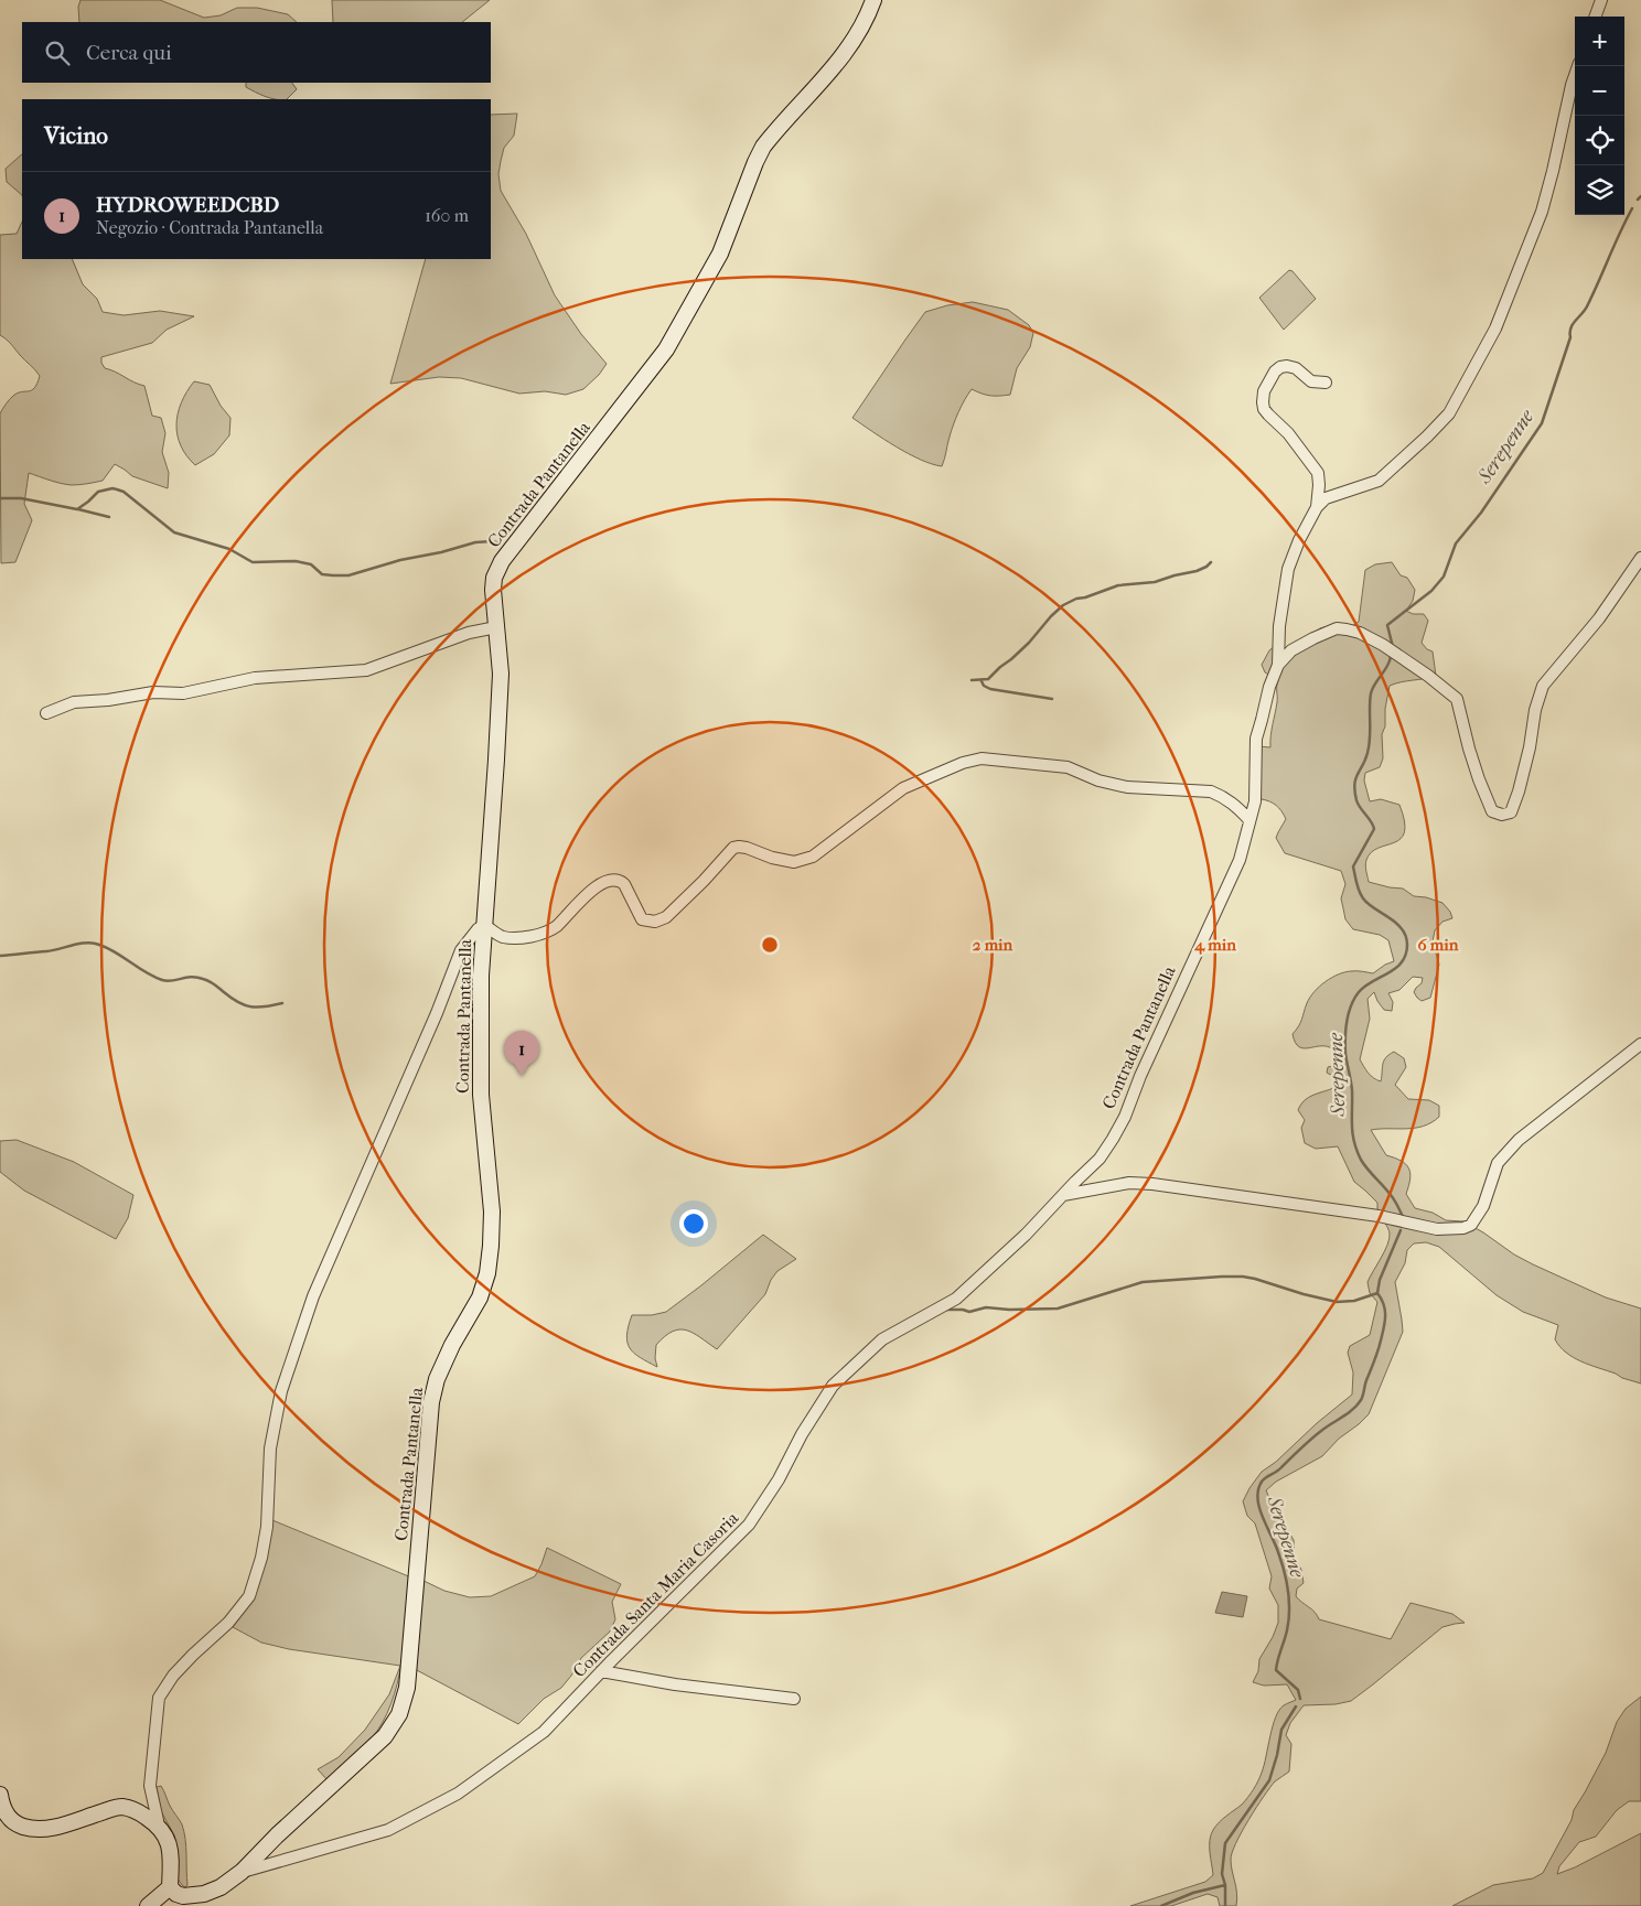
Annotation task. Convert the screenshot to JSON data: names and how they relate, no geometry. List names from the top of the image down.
{
  "streets": {
    "street": ["Contrada Pantanella", "Contrada Santa Maria Casoria"]
  },
  "crossings": [
    ["Contrada Pantanella", "Contrada Santa Maria Casoria"]
  ],
  "water": ["Serepenne"],
  "page": {
    "map_buttons": ["+", "−"],
    "search": "Cerca qui",
    "heading": "Vicino",
    "list": [
      {
        "mark": "1",
        "name": "HYDROWEEDCBD",
        "note": "Negozio · Contrada Pantanella",
        "value": "160 m"
      }
    ],
    "pins": "1"
  },
  "rings": ["2 min", "4 min", "6 min"]
}
